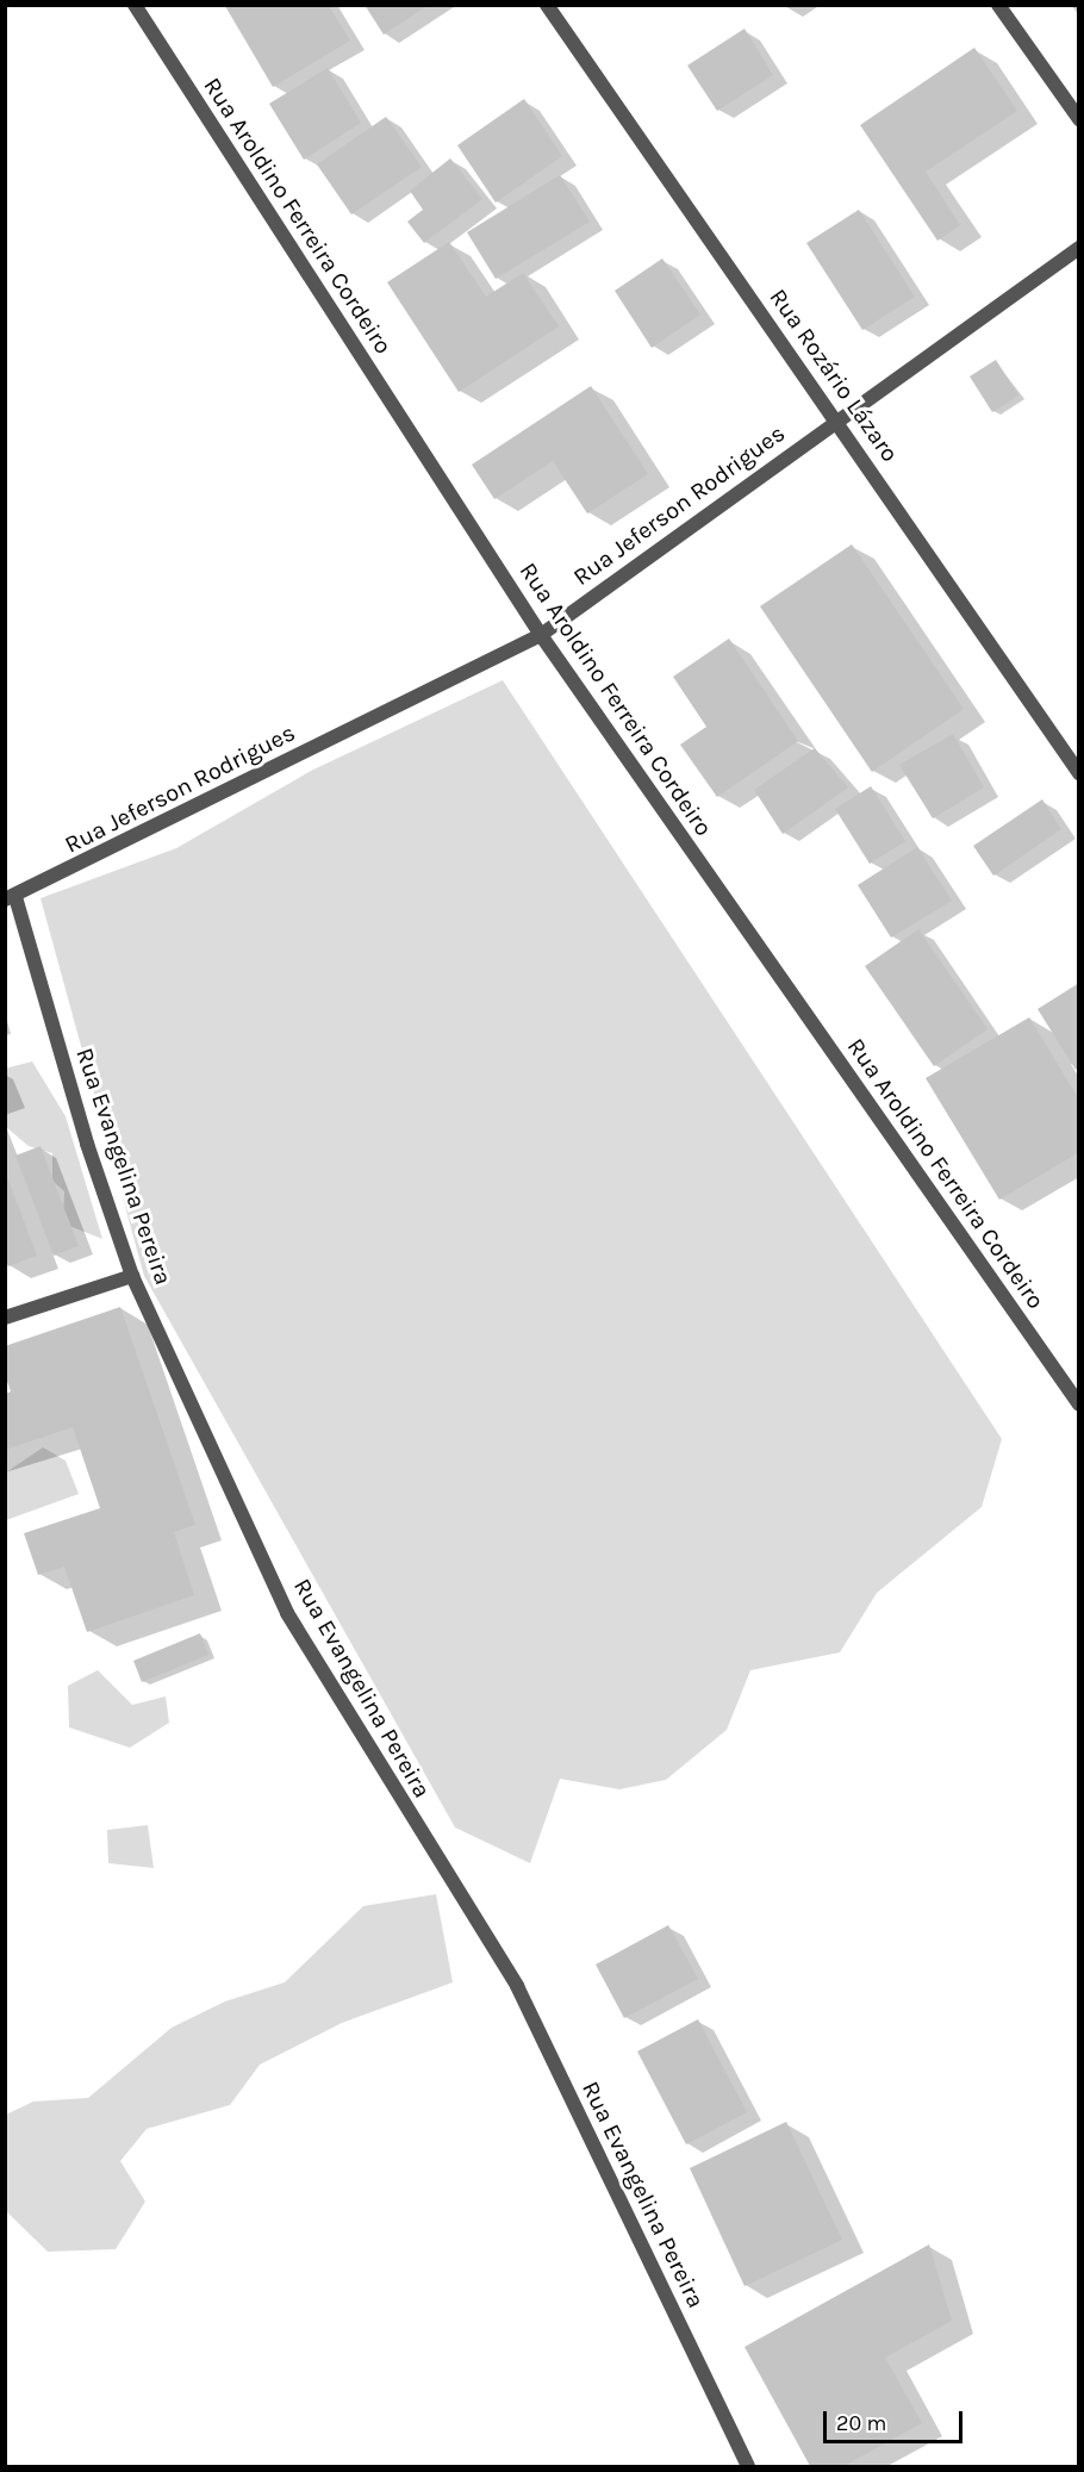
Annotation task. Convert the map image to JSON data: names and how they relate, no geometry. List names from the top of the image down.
{
  "streets": {
    "street": [
      "Rua Aroldino Ferreira Cordeiro",
      "Rua Rozário Lázaro",
      "Rua Jeferson Rodrigues",
      "Rua Evangelina Pereira"
    ]
  },
  "crossings": [
    ["Rua Aroldino Ferreira Cordeiro", "Rua Jeferson Rodrigues"],
    ["Rua Rozário Lázaro", "Rua Jeferson Rodrigues"],
    ["Rua Jeferson Rodrigues", "Rua Evangelina Pereira"]
  ],
  "scale_bar": "20 m"
}
